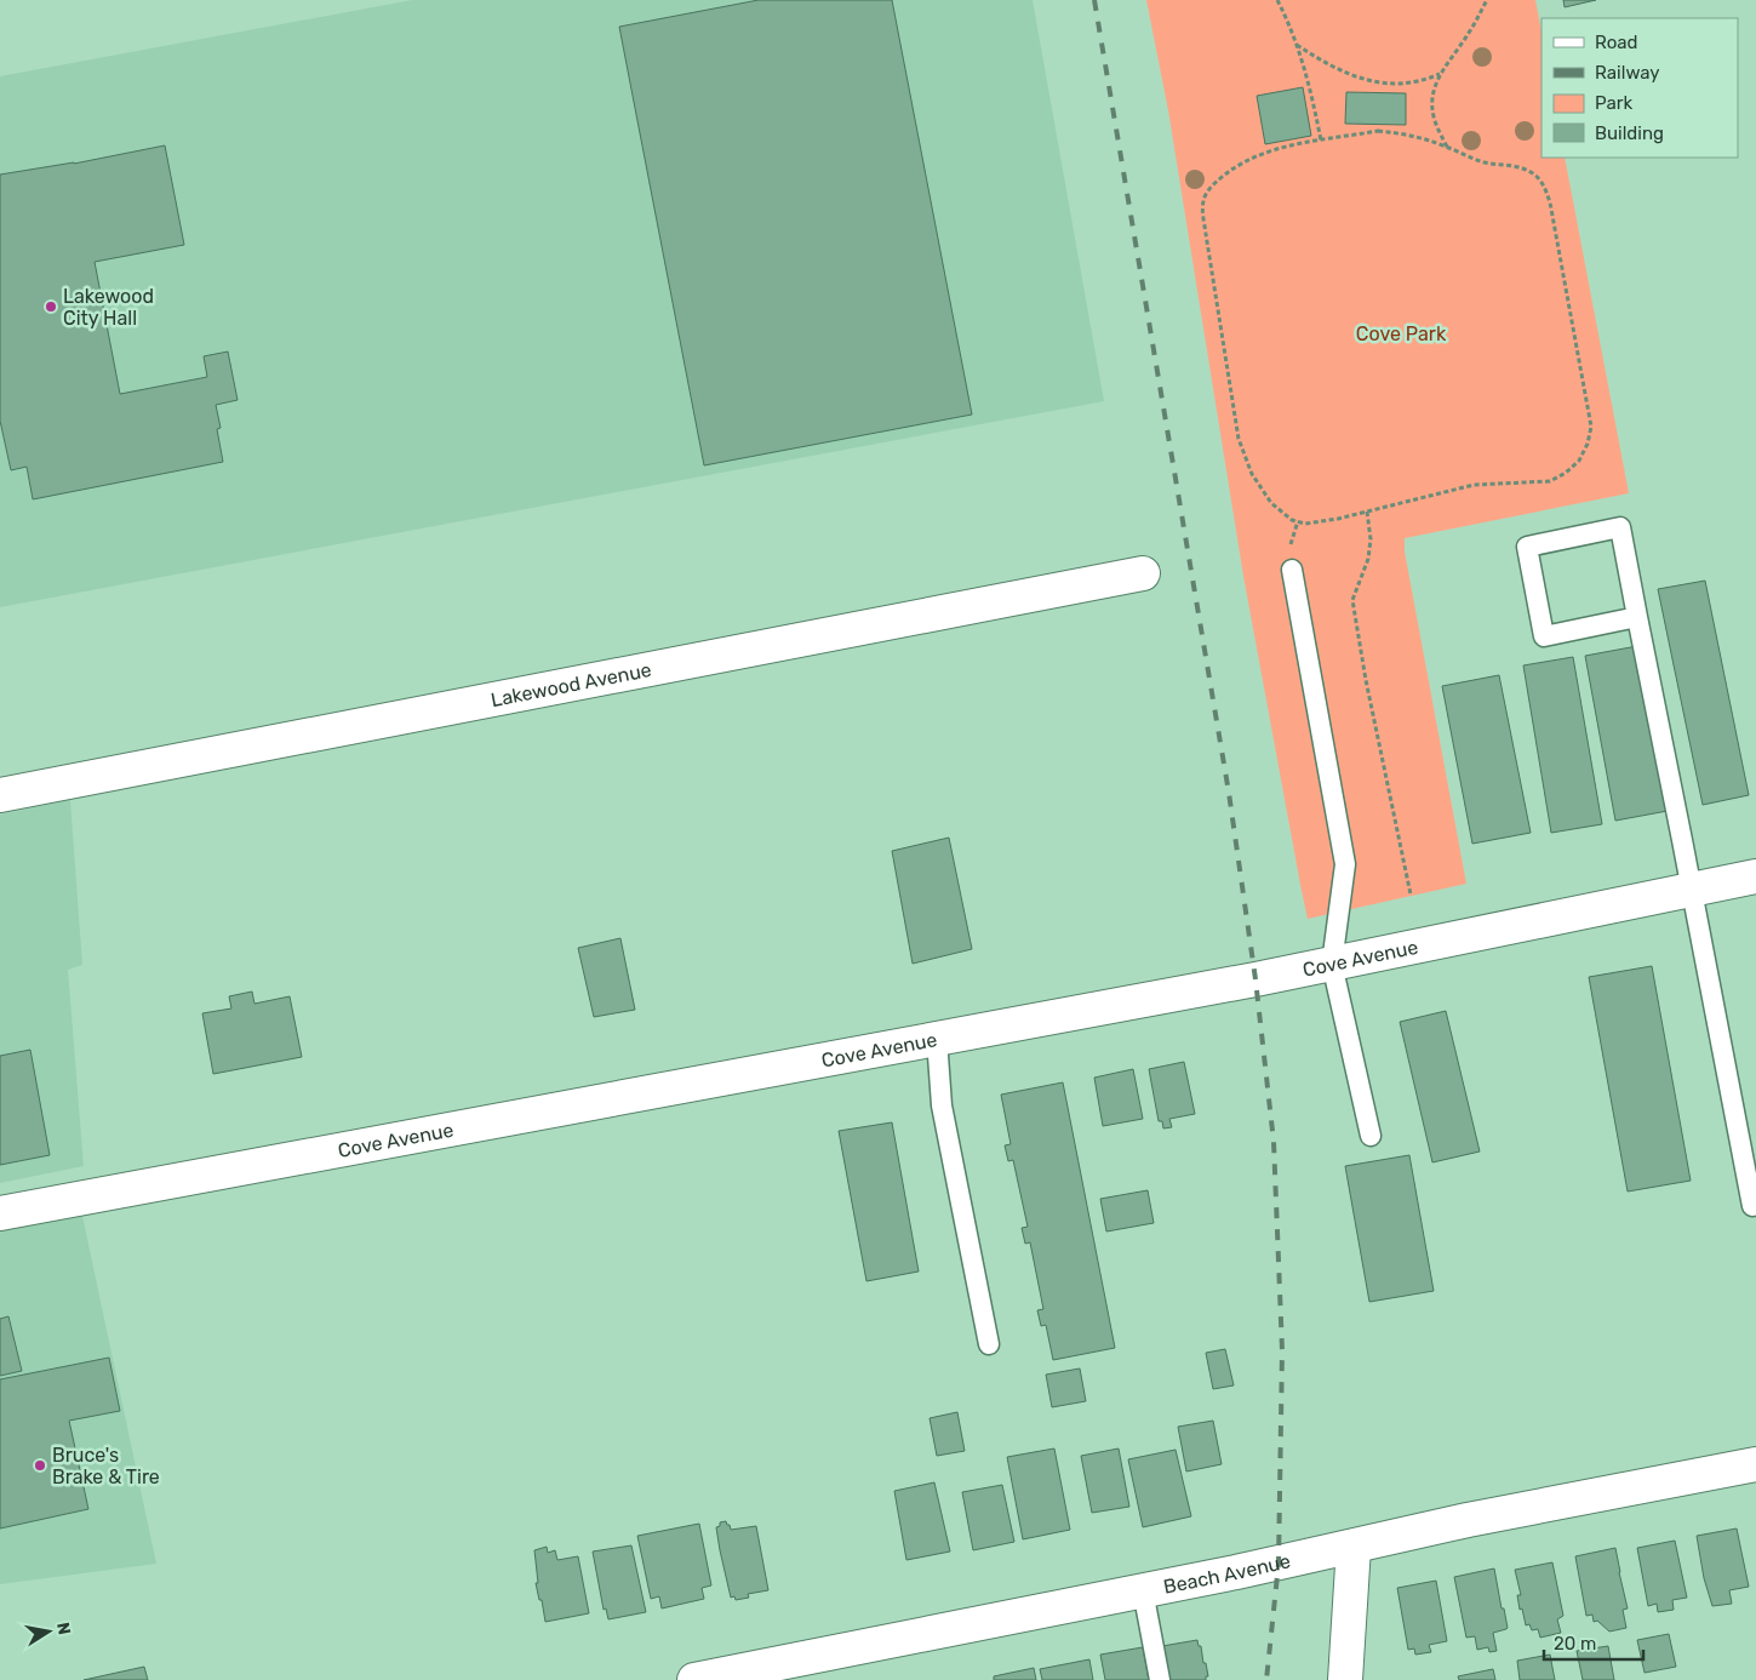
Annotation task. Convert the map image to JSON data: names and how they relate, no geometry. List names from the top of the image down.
{
  "streets": {
    "street": ["Lakewood Avenue", "Cove Avenue", "Beach Avenue"]
  },
  "parks": ["Cove Park"],
  "places": ["Lakewood City Hall", "Bruce's Brake & Tire"],
  "legend": [
    "Road",
    "Railway",
    "Park",
    "Building"
  ],
  "scale_bar": "20 m",
  "north": "right"
}
